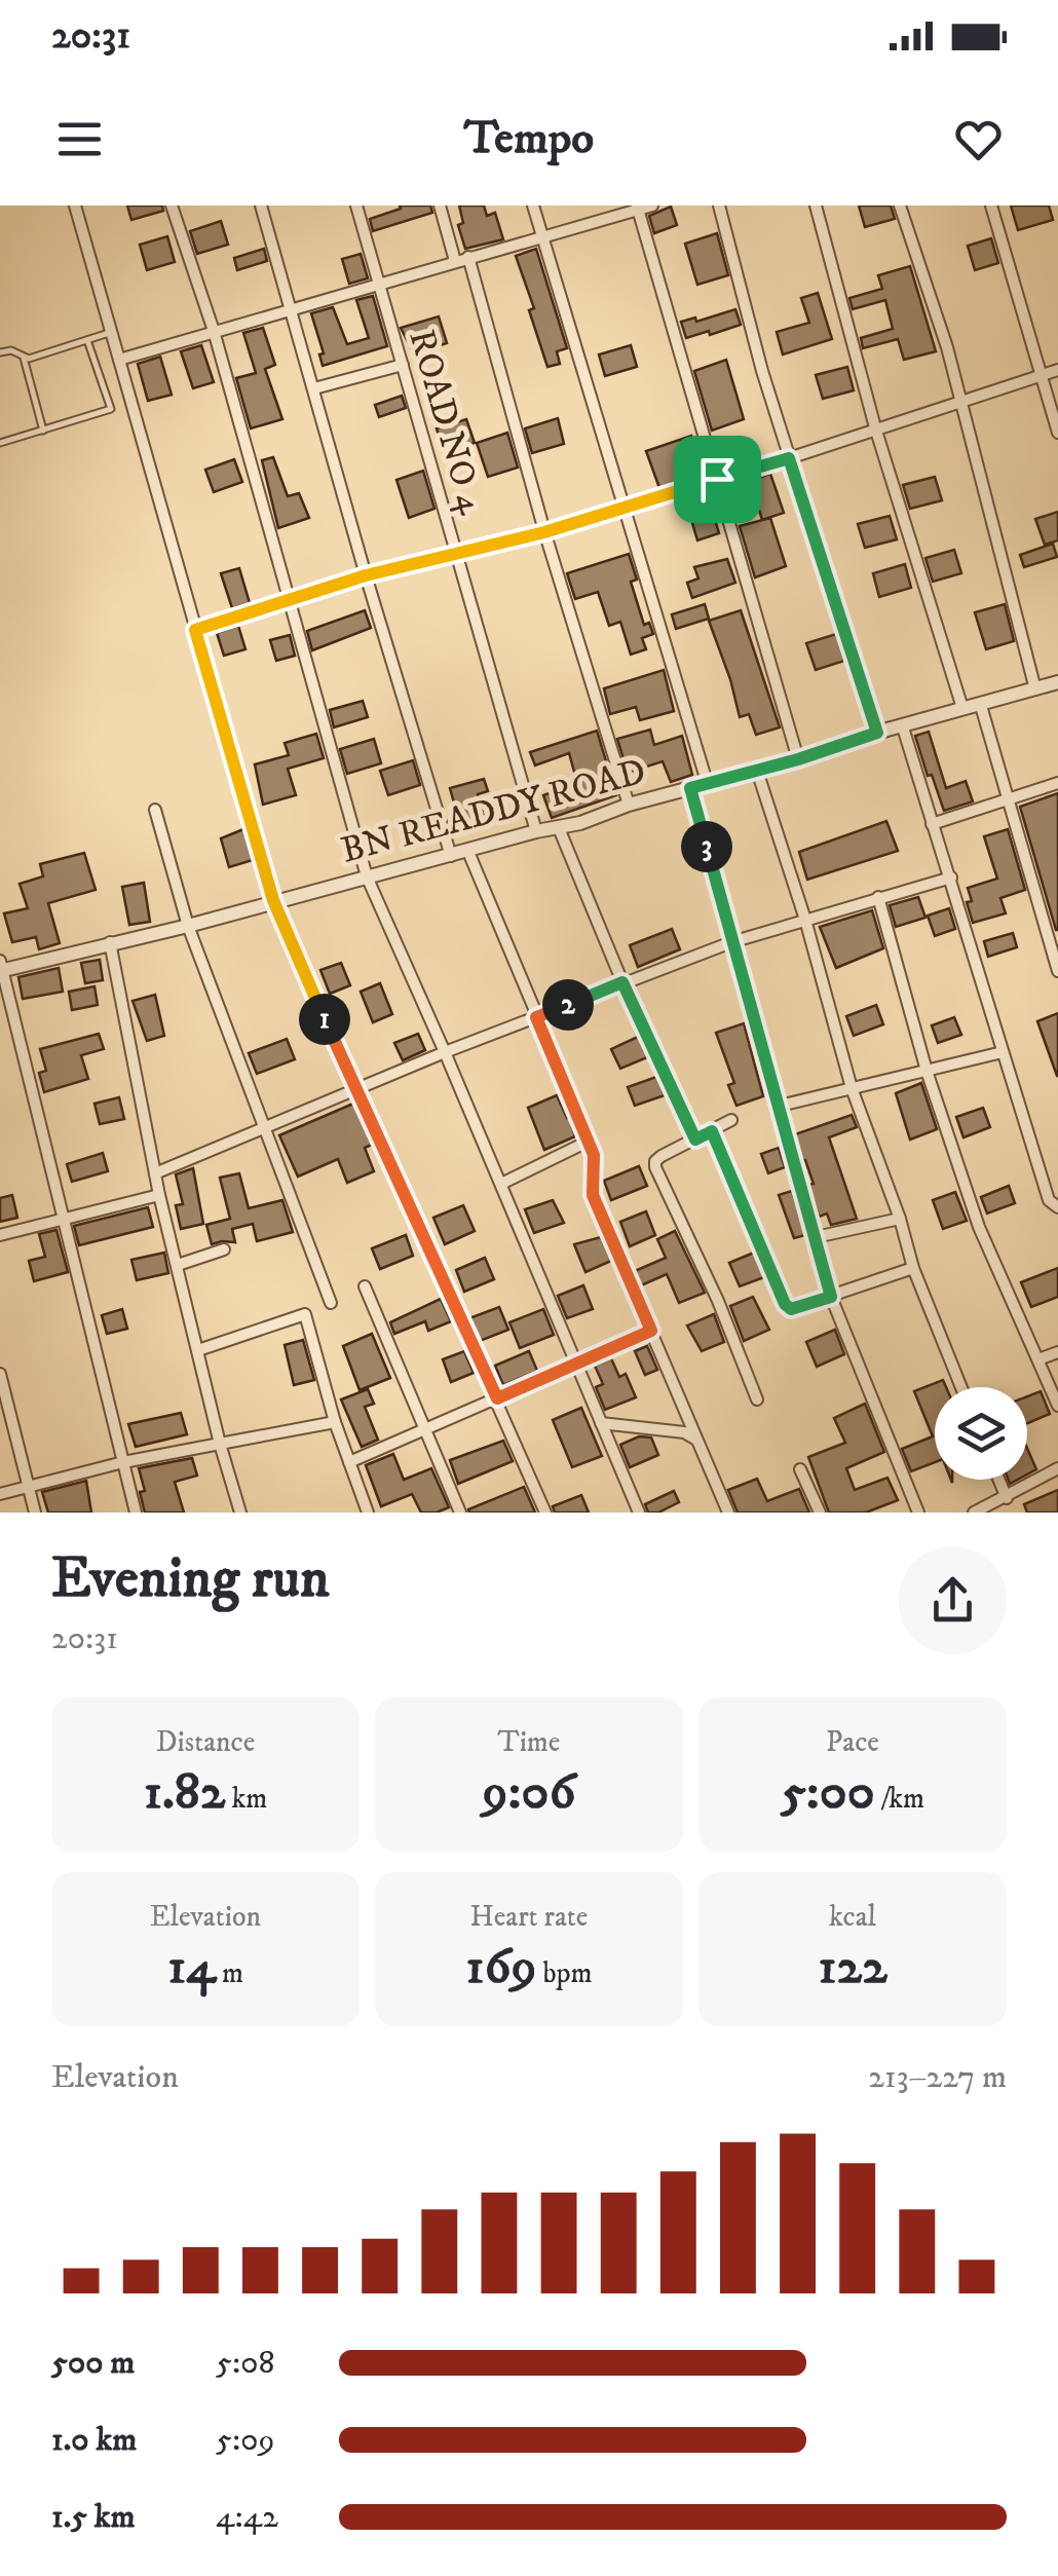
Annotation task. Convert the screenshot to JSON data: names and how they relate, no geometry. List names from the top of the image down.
{
  "streets": {
    "street": ["ROAD NO 4", "BN READDY ROAD"]
  },
  "crossings": [
    ["ROAD NO 4", "BN READDY ROAD"]
  ],
  "page": {
    "status": "20:31",
    "header": "Tempo",
    "pins": ["3", "2", "1"],
    "heading": ["Evening run", "20:31"],
    "stats": [
      ["Distance", "1.82 km"],
      ["Time", "9:06"],
      ["Pace", "5:00 /km"],
      ["Elevation", "14 m"],
      ["Heart rate", "169 bpm"],
      ["kcal", "122"]
    ],
    "chart": ["Elevation", "213–227 m"],
    "list": [
      {
        "name": "500 m",
        "note": "5:08"
      },
      {
        "name": "1.0 km",
        "note": "5:09"
      },
      {
        "name": "1.5 km",
        "note": "4:42"
      }
    ]
  }
}
